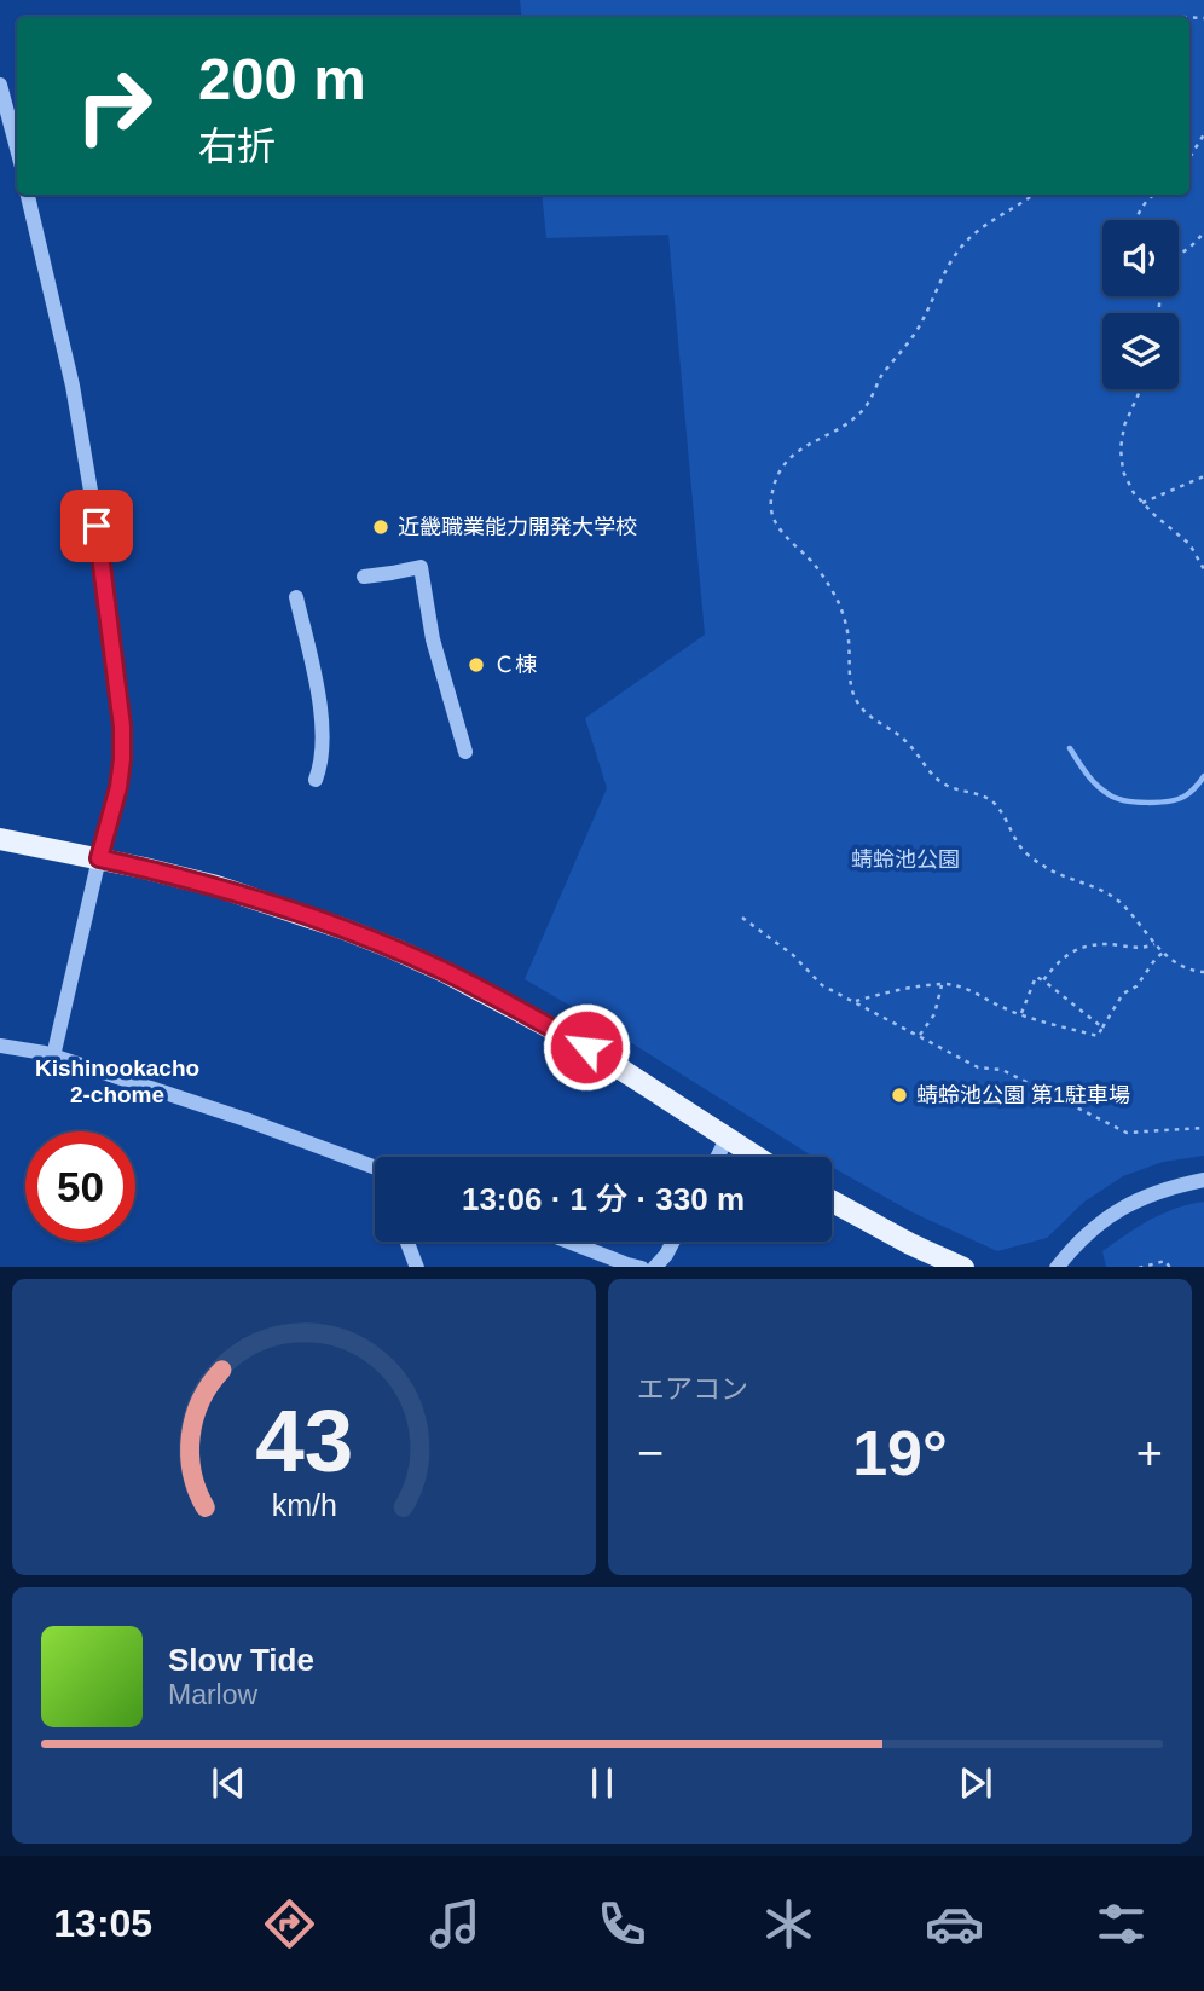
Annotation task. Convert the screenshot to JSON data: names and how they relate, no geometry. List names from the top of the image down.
{
  "districts": ["Kishinookacho 2-chome"],
  "parks": ["蜻蛉池公園"],
  "places": ["近畿職業能力開発大学校", "Ｃ棟", "蜻蛉池公園 第1駐車場"],
  "page": {
    "turn": ["200 m", "右折"],
    "limit": "50",
    "trip": "13:06 · 1 分 · 330 m",
    "tile": "エアコン",
    "heat": ["−", "19°", "+"],
    "song": ["Slow Tide", "Marlow"],
    "tabs": "13:05",
    "gauge": ["43", "km/h"]
  }
}
